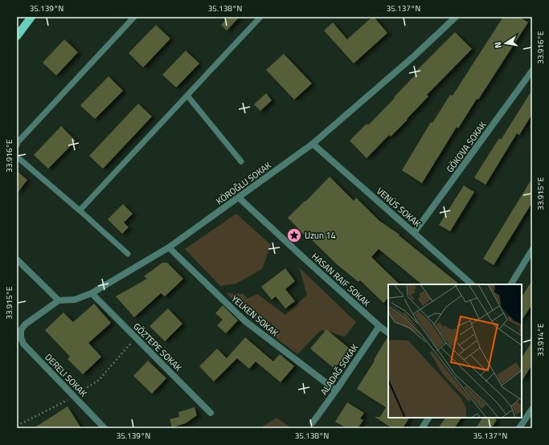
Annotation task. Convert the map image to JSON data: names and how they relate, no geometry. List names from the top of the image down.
{
  "streets": {
    "street": [
      "GÖKOVA SOKAK",
      "KÖROĞLU SOKAK",
      "VENÜS SOKAK",
      "HASAN RAIF SOKAK",
      "YELKEN SOKAK",
      "GÖZTEPE SOKAK",
      "ALADAĞ SOKAK",
      "DERELI SOKAK"
    ]
  },
  "crossings": [
    ["GÖKOVA SOKAK", "VENÜS SOKAK"],
    ["KÖROĞLU SOKAK", "VENÜS SOKAK"],
    ["KÖROĞLU SOKAK", "HASAN RAIF SOKAK"],
    ["KÖROĞLU SOKAK", "YELKEN SOKAK"],
    ["KÖROĞLU SOKAK", "GÖZTEPE SOKAK"],
    ["KÖROĞLU SOKAK", "DERELI SOKAK"],
    ["HASAN RAIF SOKAK", "ALADAĞ SOKAK"],
    ["YELKEN SOKAK", "ALADAĞ SOKAK"]
  ],
  "places": {
    "place": ["Uzun 14"]
  },
  "north": "left",
  "coordinates": [
    "35.139°N",
    "35.138°N",
    "35.137°N",
    "33.916°E",
    "33.915°E",
    "33.914°E"
  ]
}
